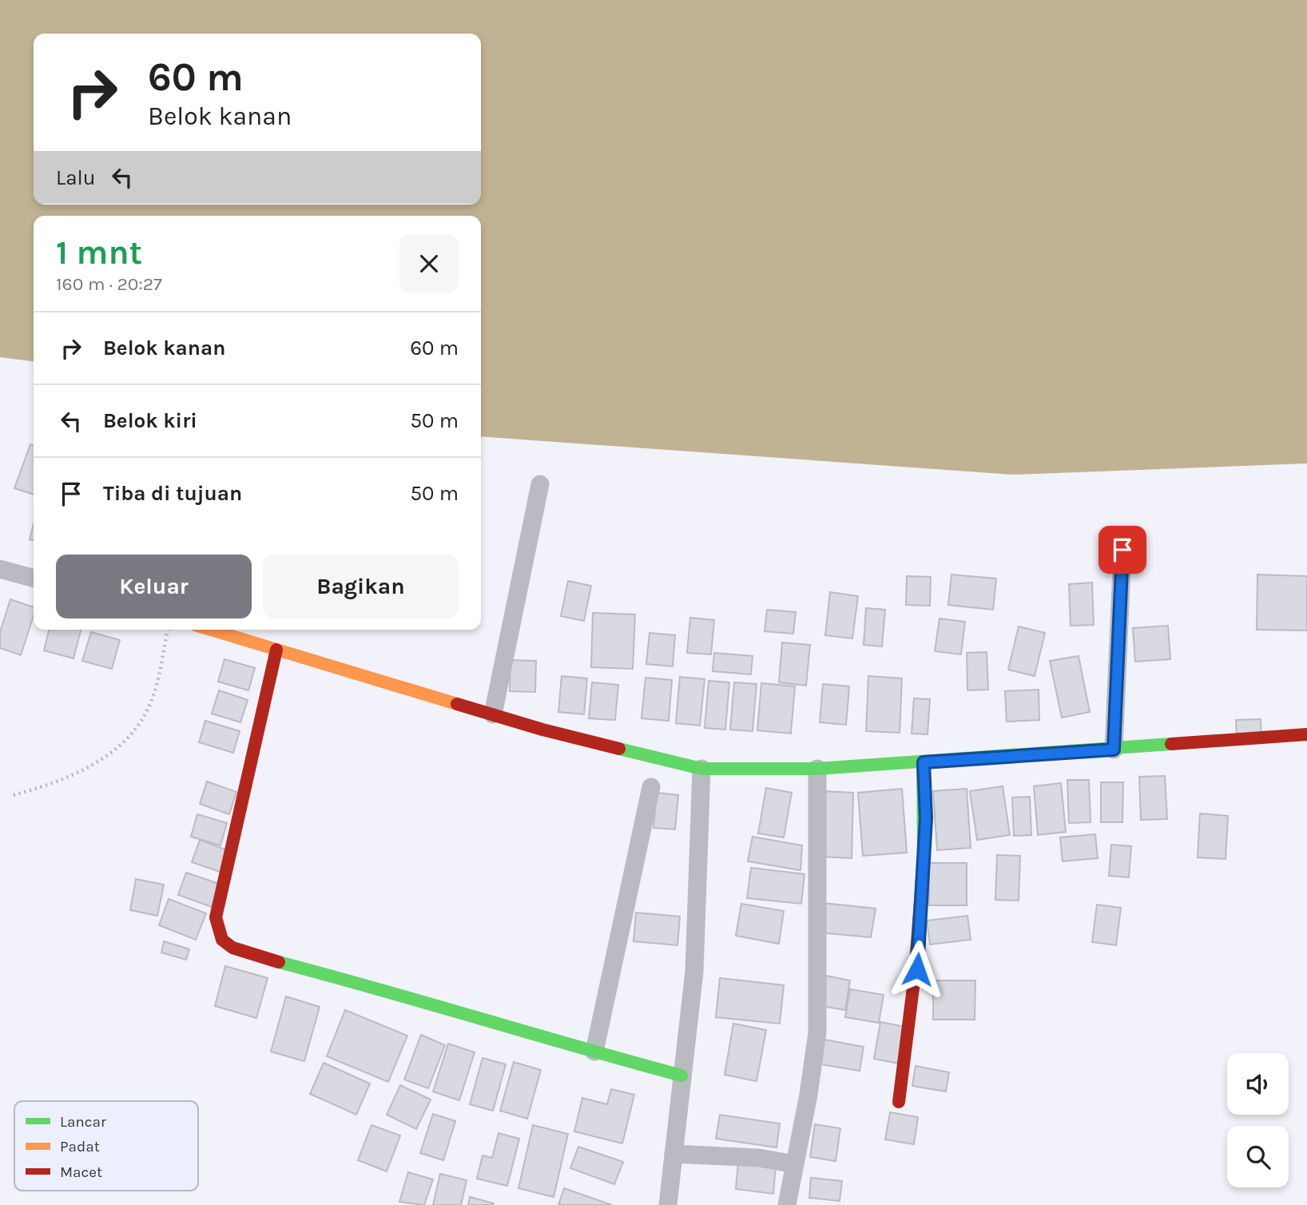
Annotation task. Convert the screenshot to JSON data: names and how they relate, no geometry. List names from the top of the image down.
{
  "legend": ["Lancar", "Padat", "Macet"],
  "page": {
    "turn": ["60 m", "Belok kanan"],
    "then": "Lalu",
    "heading": ["1 mnt", "160 m · 20:27"],
    "list": [
      {
        "name": "Belok kanan",
        "value": "60 m"
      },
      {
        "name": "Belok kiri",
        "value": "50 m"
      },
      {
        "name": "Tiba di tujuan",
        "value": "50 m"
      }
    ],
    "buttons": ["Keluar", "Bagikan"]
  }
}
